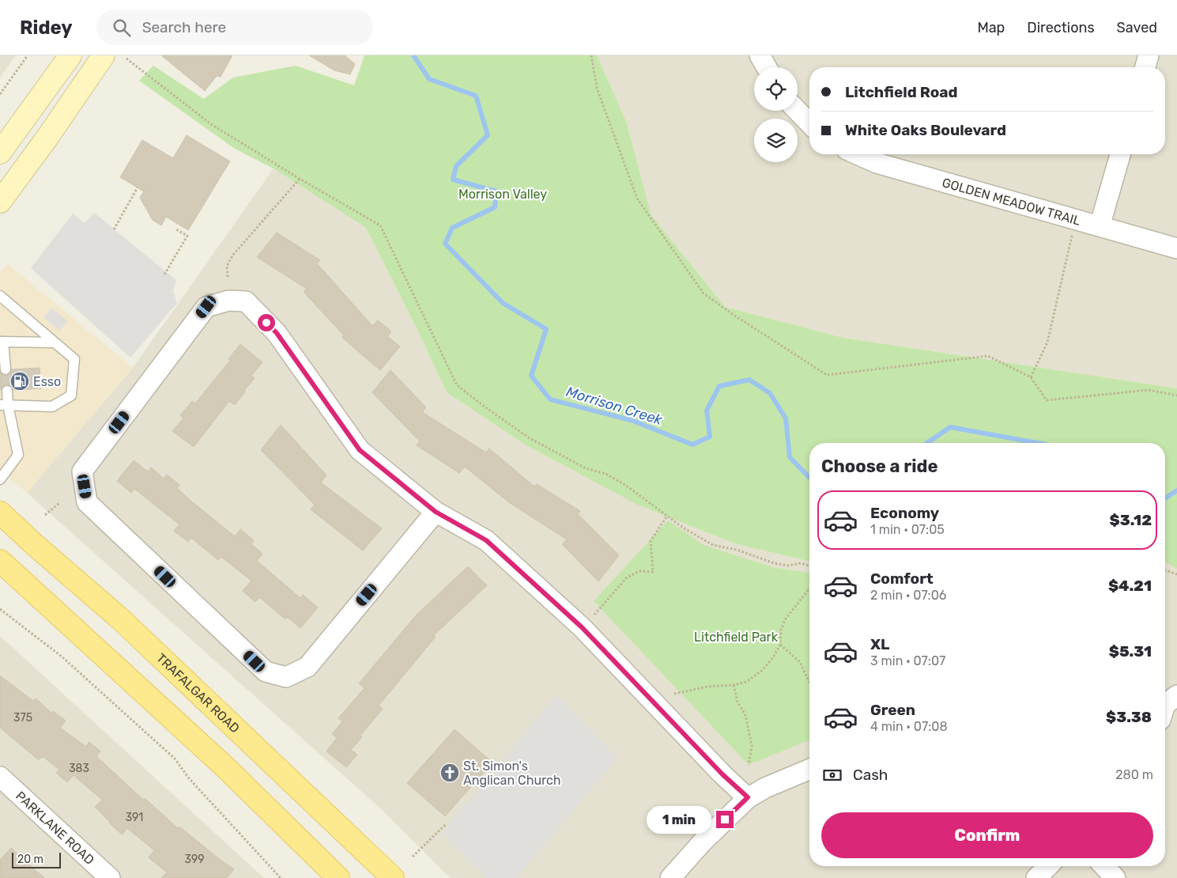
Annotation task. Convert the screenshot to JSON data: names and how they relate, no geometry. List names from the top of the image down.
{
  "streets": {
    "main road": ["TRAFALGAR ROAD"],
    "street": ["GOLDEN MEADOW TRAIL", "PARKLANE ROAD"]
  },
  "water": ["Morrison Creek"],
  "parks": ["Morrison Valley", "Litchfield Park"],
  "places": {
    "fuel station": ["Esso"],
    "church": ["St. Simon's Anglican Church"]
  },
  "house_numbers": [
    "375",
    "383",
    "391",
    "399"
  ],
  "scale_bar": "20 m",
  "page": {
    "header": "Ridey",
    "search": "Search here",
    "nav": ["Map", "Directions", "Saved"],
    "banner": ["Litchfield Road", "White Oaks Boulevard"],
    "heading": "Choose a ride",
    "list": [
      {
        "name": "Economy",
        "note": "1 min · 07:05",
        "value": "$3.12"
      },
      {
        "name": "Comfort",
        "note": "2 min · 07:06",
        "value": "$4.21"
      },
      {
        "name": "XL",
        "note": "3 min · 07:07",
        "value": "$5.31"
      },
      {
        "name": "Green",
        "note": "4 min · 07:08",
        "value": "$3.38"
      }
    ],
    "pay": ["Cash", "280 m"],
    "buttons": "Confirm",
    "bubble": "1 min",
    "scale": "20 m"
  }
}
